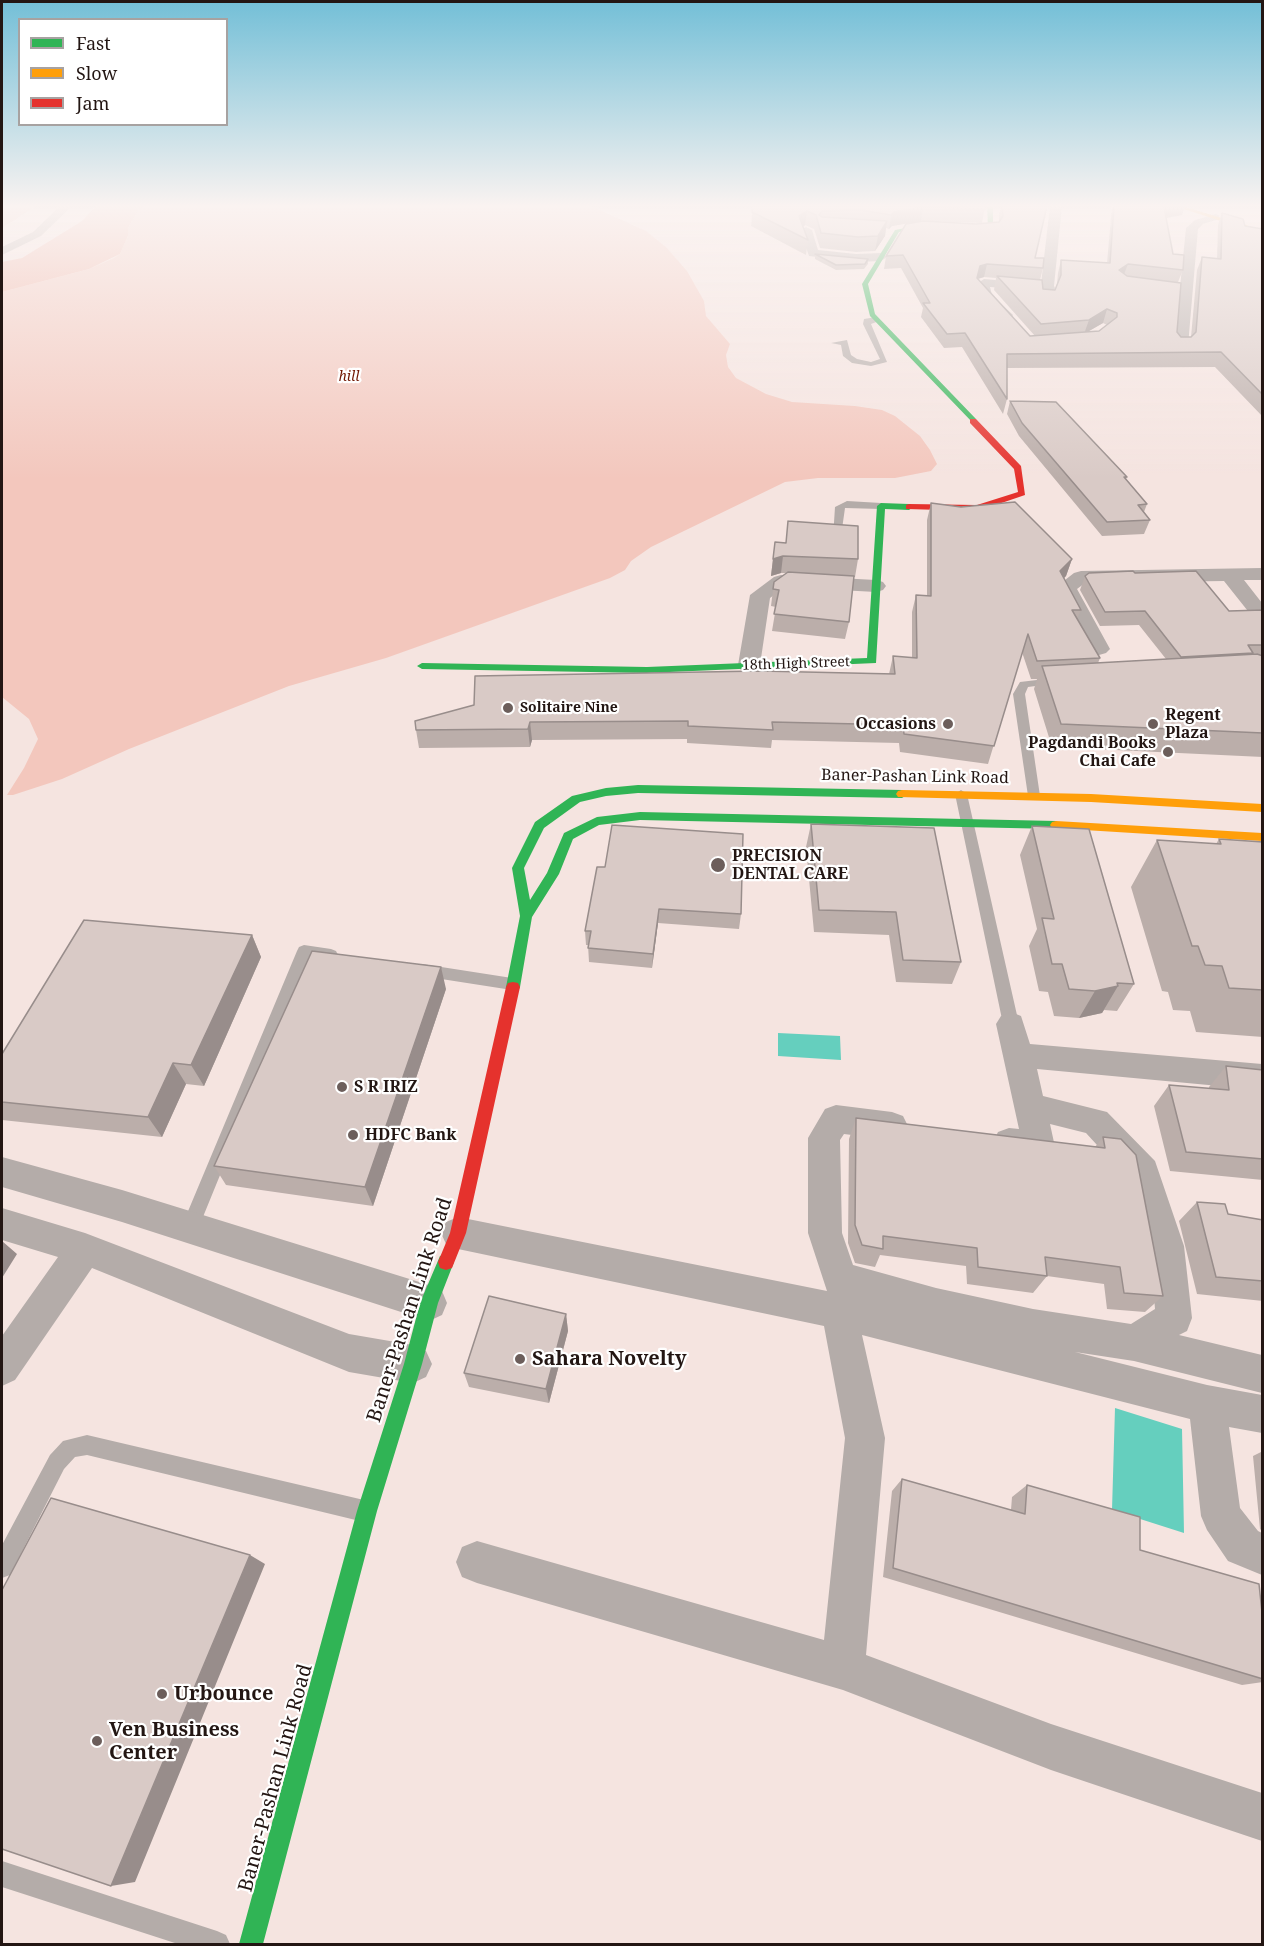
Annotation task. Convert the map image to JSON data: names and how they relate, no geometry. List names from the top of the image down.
{
  "streets": {
    "street": ["18th High Street", "Baner-Pashan Link Road"]
  },
  "parks": ["hill"],
  "places": [
    "Solitaire Nine",
    "Occasions",
    "Regent Plaza",
    "Pagdandi Books Chai Cafe",
    "PRECISION DENTAL CARE",
    "S R IRIZ",
    "HDFC Bank",
    "Sahara Novelty",
    "Urbounce",
    "Ven Business Center"
  ],
  "legend": ["Fast", "Slow", "Jam"]
}
